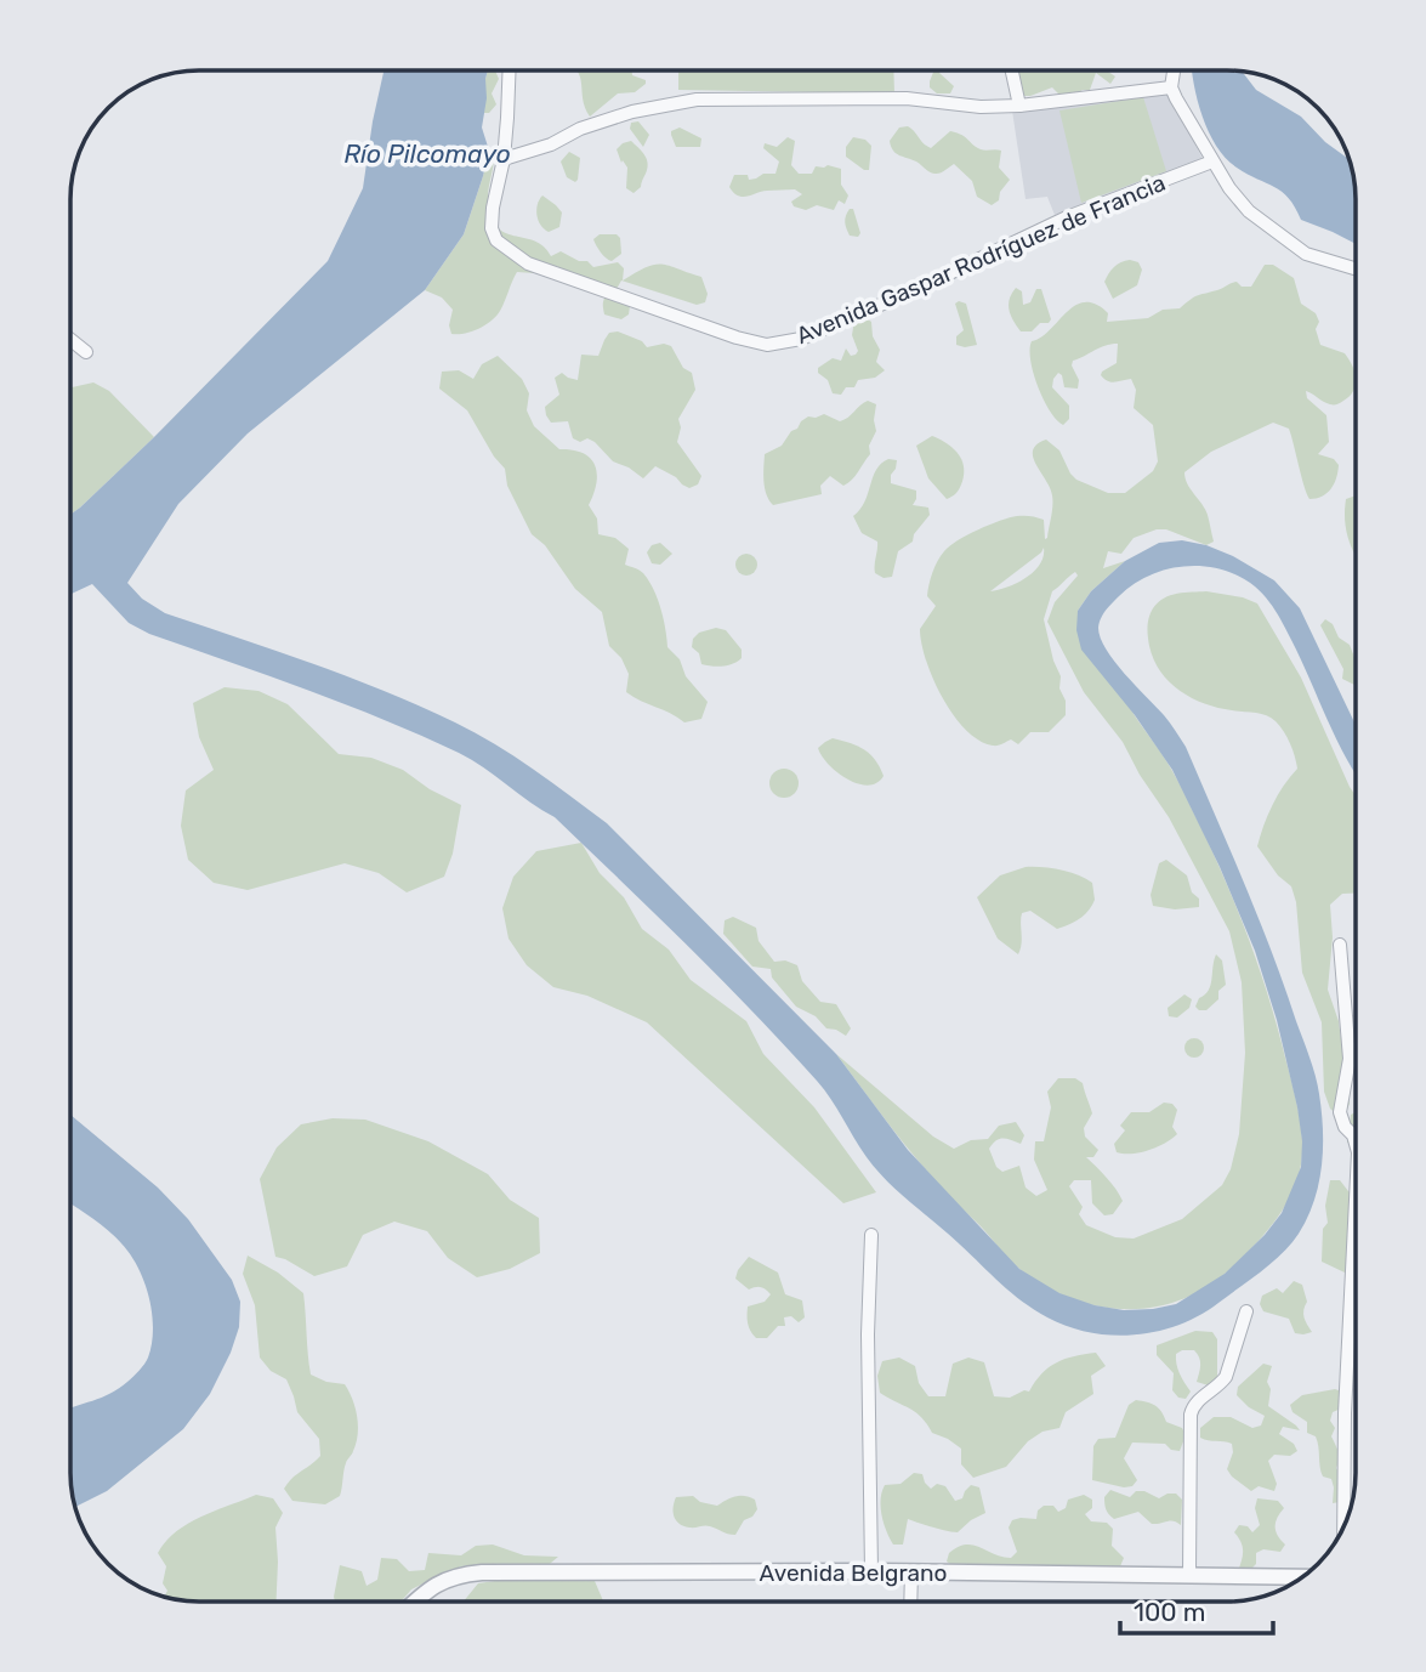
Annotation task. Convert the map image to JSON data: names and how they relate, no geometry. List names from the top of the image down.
{
  "streets": {
    "street": ["Avenida Gaspar Rodríguez de Francia", "Avenida Belgrano"]
  },
  "water": ["Río Pilcomayo"],
  "scale_bar": "100 m"
}
